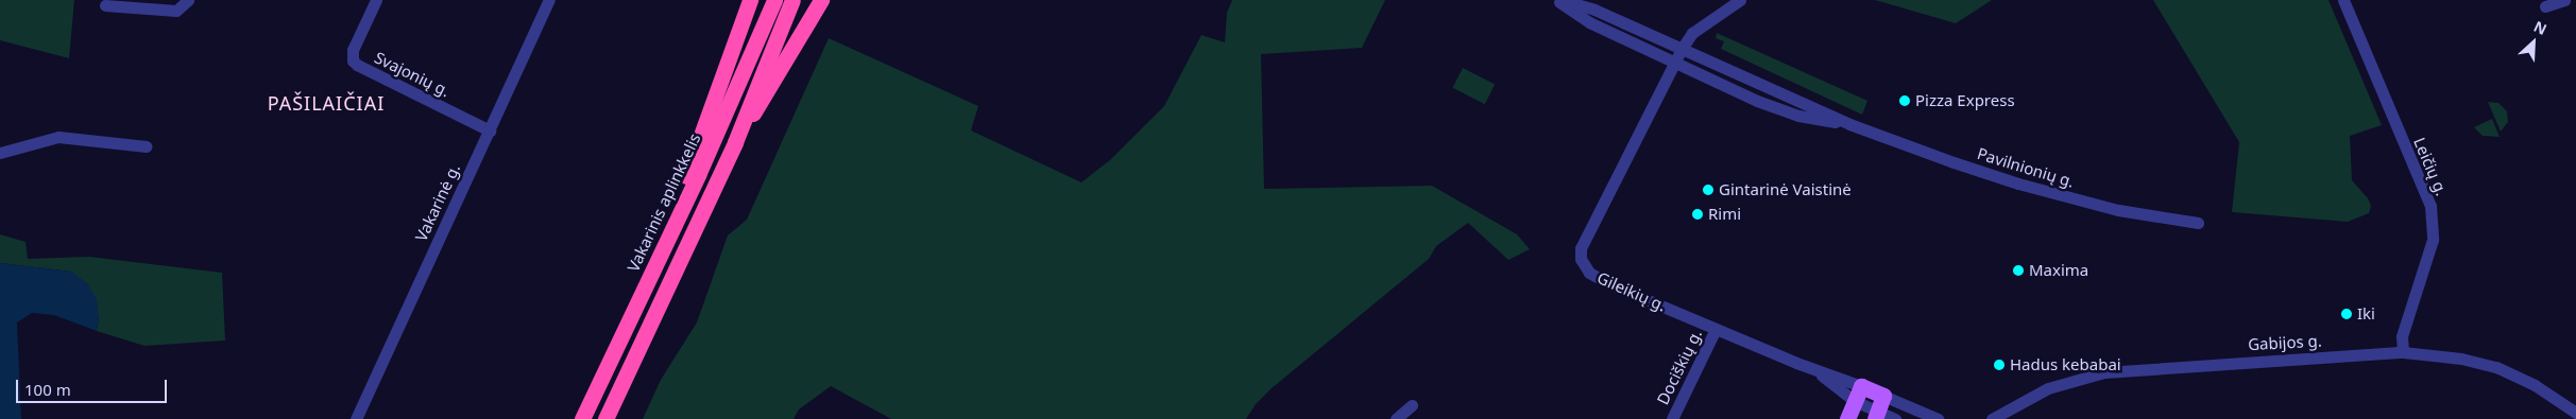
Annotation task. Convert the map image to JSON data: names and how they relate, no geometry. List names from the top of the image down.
{
  "streets": {
    "highway": ["Vakarinis aplinkkelis"],
    "main road": ["Gileikių g."],
    "street": [
      "Svajonių g.",
      "Leičių g.",
      "Pavilnionių g.",
      "Vakarinė g.",
      "Gabijos g.",
      "Dociškių g."
    ]
  },
  "crossings": [
    ["Svajonių g.", "Vakarinė g."],
    ["Leičių g.", "Gabijos g."],
    ["Pavilnionių g.", "Gileikių g."],
    ["Gileikių g.", "Dociškių g."]
  ],
  "districts": ["PAŠILAIČIAI"],
  "places": [
    "Pizza Express",
    "Gintarinė Vaistinė",
    "Rimi",
    "Maxima",
    "Iki",
    "Hadus kebabai"
  ],
  "scale_bar": "100 m",
  "north": "top right"
}
